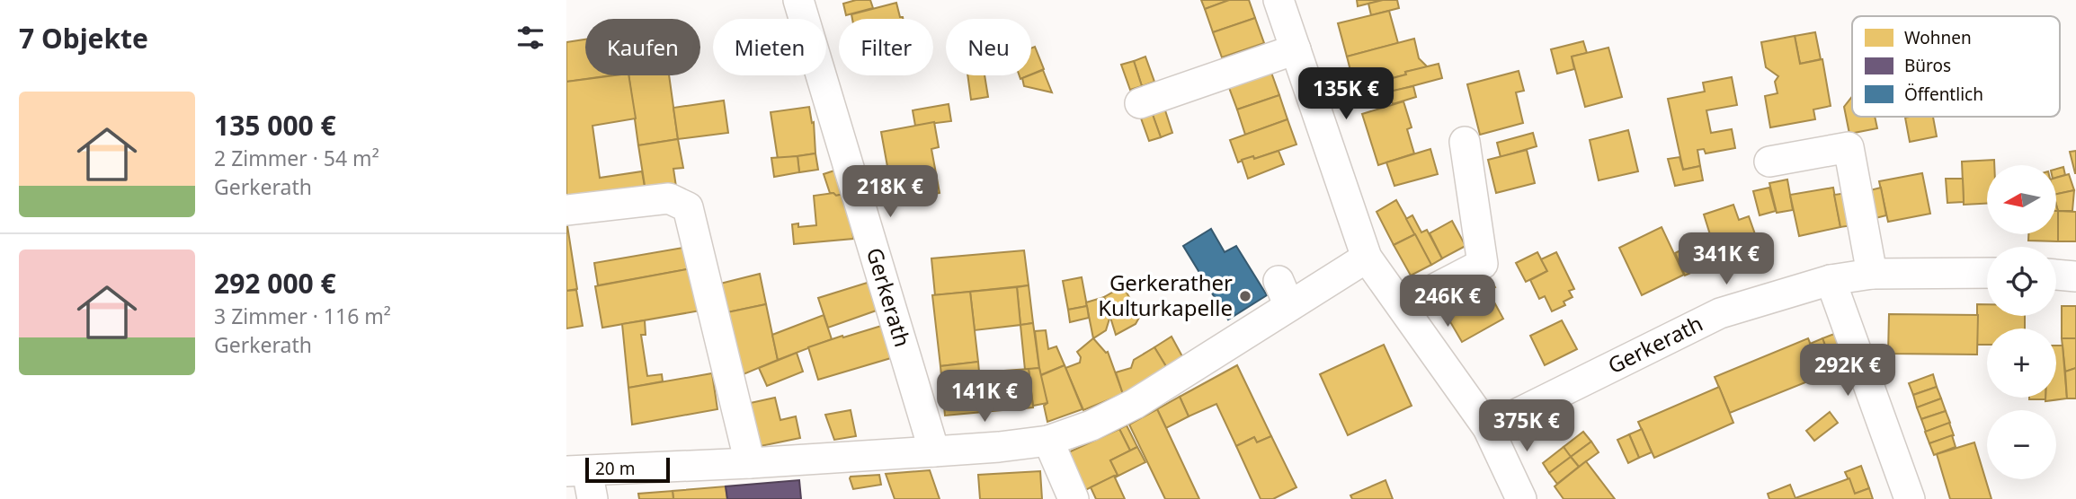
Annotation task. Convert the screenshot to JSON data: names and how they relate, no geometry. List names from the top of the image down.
{
  "streets": {
    "street": ["Gerkerath"]
  },
  "places": ["Gerkerather Kulturkapelle"],
  "legend": ["Wohnen", "Büros", "Öffentlich"],
  "scale_bar": "20 m",
  "north": "left",
  "page": {
    "heading": "7 Objekte",
    "chip": [
      "Kaufen",
      "Mieten",
      "Filter",
      "Neu"
    ],
    "price": [
      "135K €",
      "218K €",
      "341K €",
      "246K €",
      "292K €",
      "141K €",
      "375K €"
    ],
    "list": [
      {
        "name": "135 000 €",
        "note": "2 Zimmer · 54 m² · Gerkerath"
      },
      {
        "name": "292 000 €",
        "note": "3 Zimmer · 116 m² · Gerkerath"
      }
    ],
    "map_buttons": ["+", "−"],
    "scale": "20 m"
  }
}
